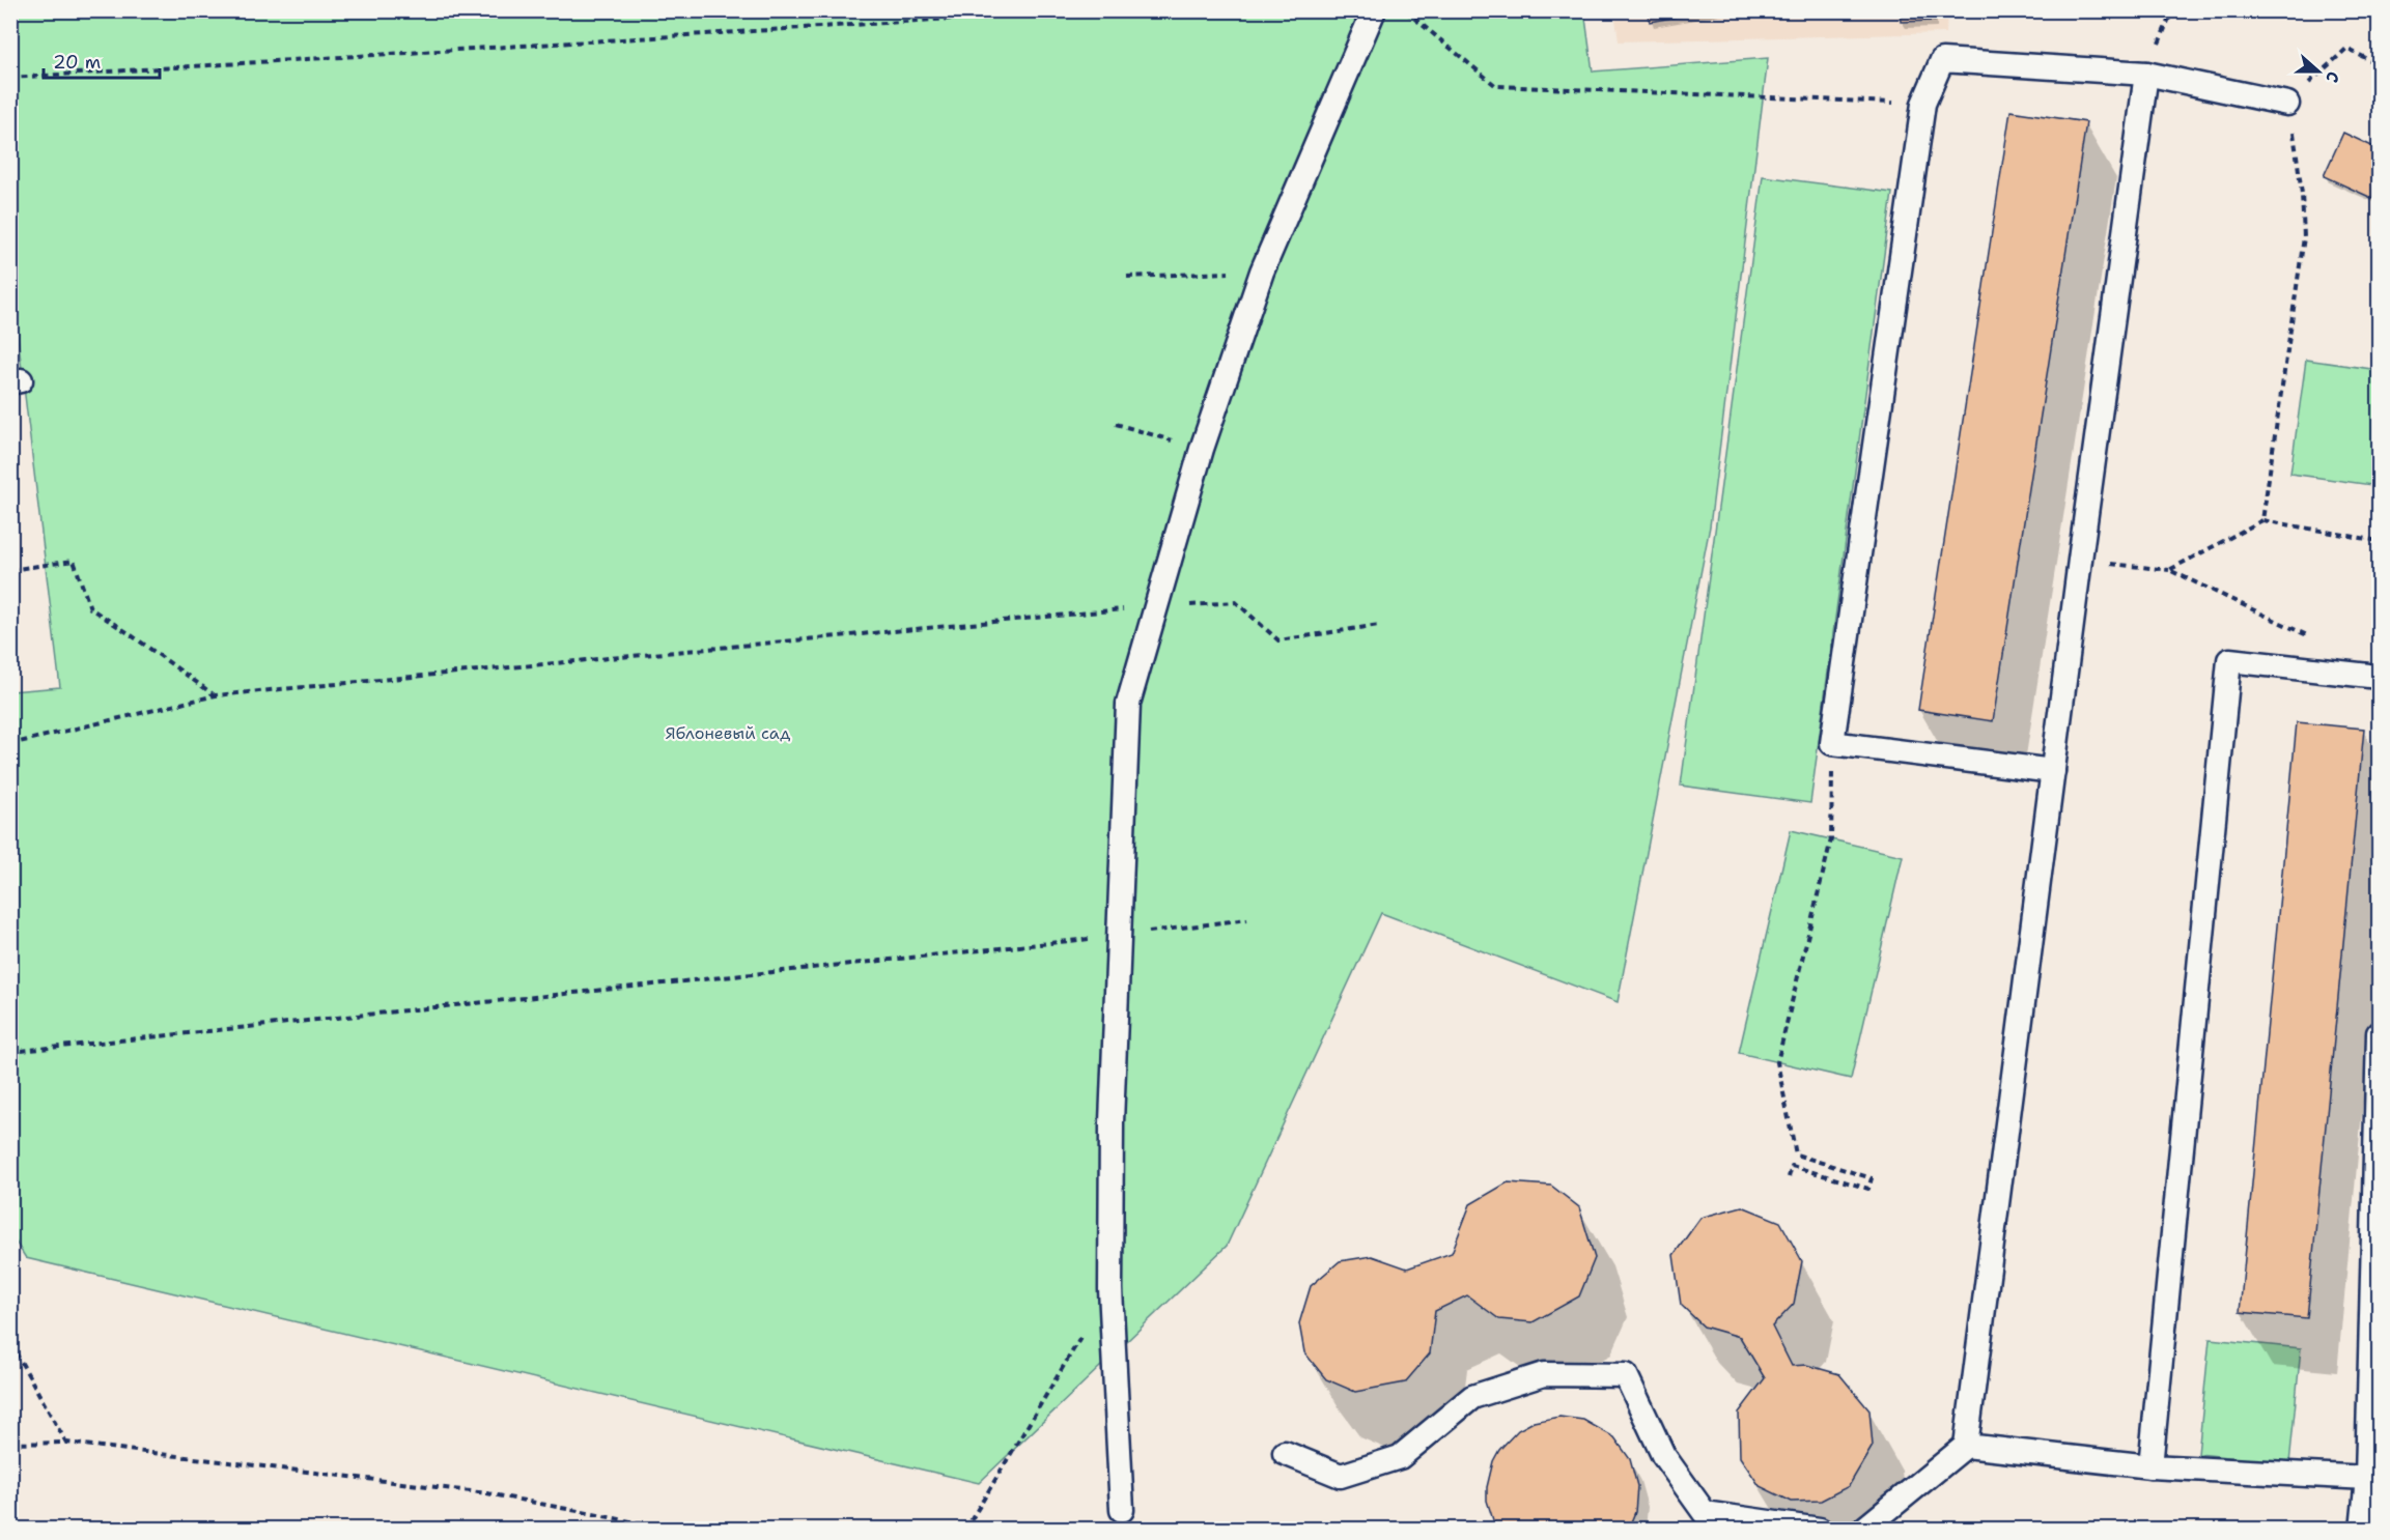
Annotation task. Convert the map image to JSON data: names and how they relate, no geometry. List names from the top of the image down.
{
  "parks": ["Яблоневый сад"],
  "scale_bar": "20 m",
  "north": "right"
}
